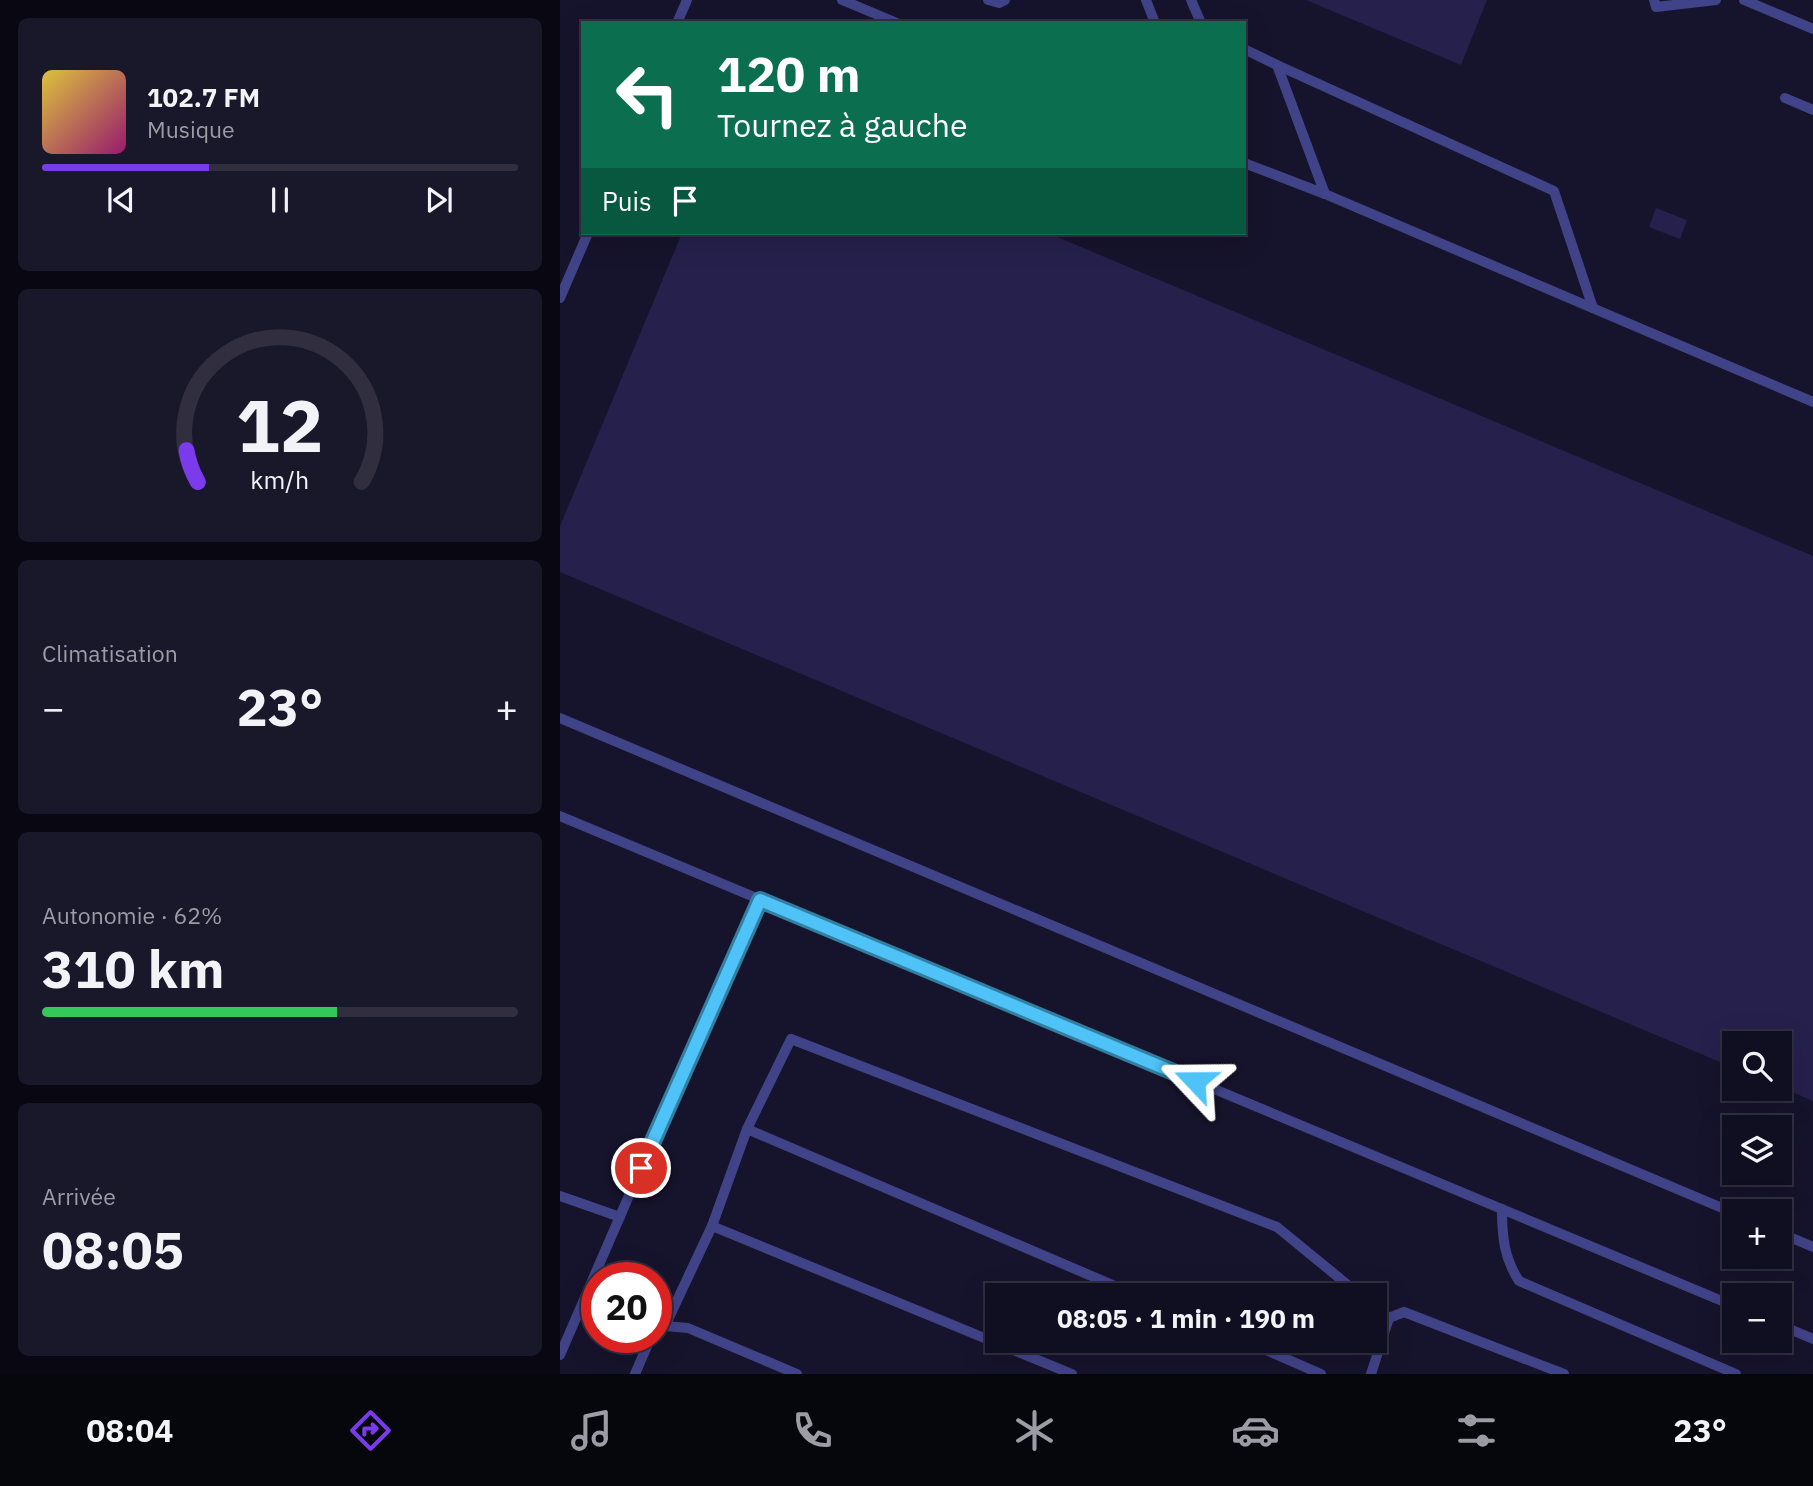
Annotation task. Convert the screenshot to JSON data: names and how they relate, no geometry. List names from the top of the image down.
{
  "page": {
    "turn": ["120 m", "Tournez à gauche"],
    "song": ["102.7 FM", "Musique"],
    "then": "Puis",
    "tile": [
      "Climatisation",
      ["Autonomie · 62%", "310 km"],
      ["Arrivée", "08:05"]
    ],
    "heat": ["−", "23°", "+"],
    "map_buttons": ["+", "−"],
    "limit": "20",
    "trip": "08:05 · 1 min · 190 m",
    "tabs": ["08:04", "23°"],
    "gauge": ["12", "km/h"]
  }
}
